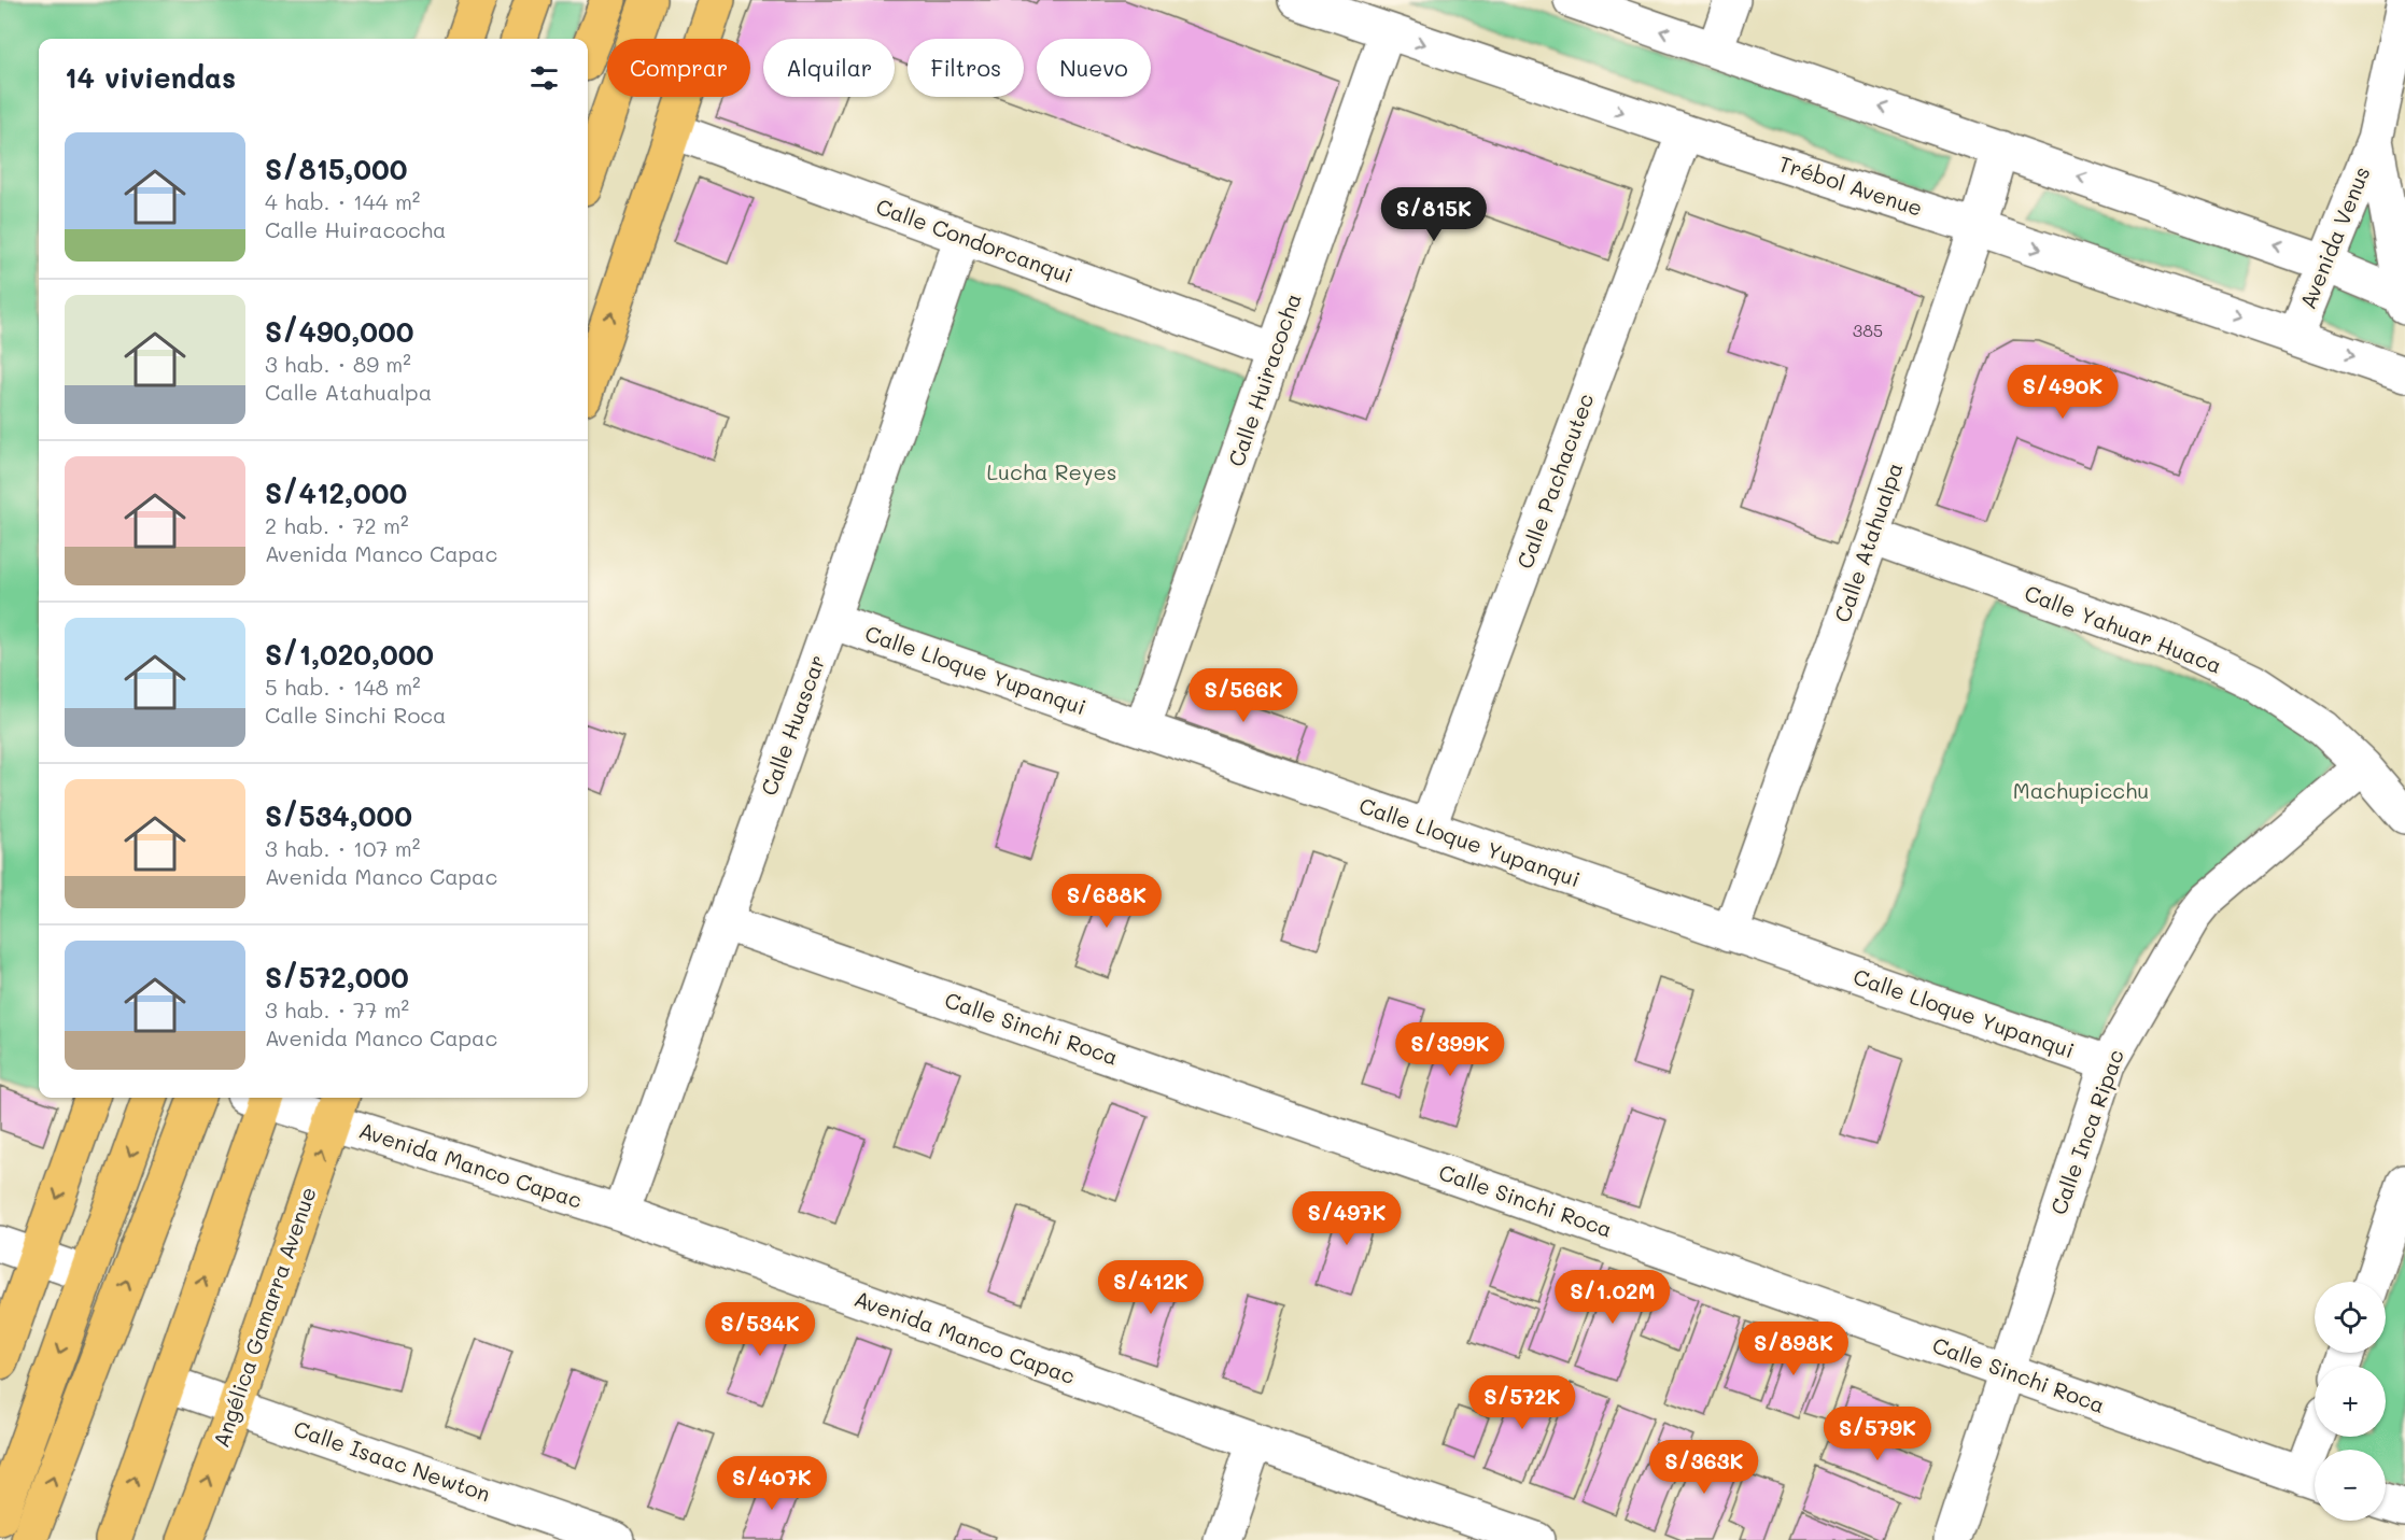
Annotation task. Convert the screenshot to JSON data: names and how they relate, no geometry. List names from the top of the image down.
{
  "streets": {
    "main road": ["Angélica Gamarra Avenue"],
    "street": [
      "Trébol Avenue",
      "Avenida Venus",
      "Calle Condorcanqui",
      "Calle Huiracocha",
      "Calle Pachacutec",
      "Calle Atahualpa",
      "Calle Yahuar Huaca",
      "Calle Lloque Yupanqui",
      "Calle Huascar",
      "Calle Sinchi Roca",
      "Calle Inca Ripac",
      "Avenida Manco Capac",
      "Calle Isaac Newton"
    ]
  },
  "crossings": [
    ["Trébol Avenue", "Avenida Venus"],
    ["Trébol Avenue", "Calle Huiracocha"],
    ["Trébol Avenue", "Calle Pachacutec"],
    ["Trébol Avenue", "Calle Atahualpa"],
    ["Calle Condorcanqui", "Calle Huiracocha"],
    ["Calle Condorcanqui", "Calle Huascar"],
    ["Calle Huiracocha", "Calle Lloque Yupanqui"],
    ["Calle Pachacutec", "Calle Lloque Yupanqui"],
    ["Calle Atahualpa", "Calle Yahuar Huaca"],
    ["Calle Atahualpa", "Calle Lloque Yupanqui"],
    ["Calle Yahuar Huaca", "Calle Inca Ripac"],
    ["Calle Lloque Yupanqui", "Calle Huascar"],
    ["Calle Lloque Yupanqui", "Calle Inca Ripac"],
    ["Calle Huascar", "Calle Sinchi Roca"],
    ["Calle Huascar", "Avenida Manco Capac"],
    ["Calle Sinchi Roca", "Calle Inca Ripac"],
    ["Avenida Manco Capac", "Angélica Gamarra Avenue"],
    ["Angélica Gamarra Avenue", "Calle Isaac Newton"]
  ],
  "parks": ["Lucha Reyes", "Machupicchu"],
  "house_numbers": ["385"],
  "page": {
    "chip": [
      "Comprar",
      "Alquilar",
      "Filtros",
      "Nuevo"
    ],
    "heading": "14 viviendas",
    "list": [
      {
        "name": "S/815,000",
        "note": "4 hab. · 144 m² · Calle Huiracocha"
      },
      {
        "name": "S/490,000",
        "note": "3 hab. · 89 m² · Calle Atahualpa"
      },
      {
        "name": "S/412,000",
        "note": "2 hab. · 72 m² · Avenida Manco Capac"
      },
      {
        "name": "S/1,020,000",
        "note": "5 hab. · 148 m² · Calle Sinchi Roca"
      },
      {
        "name": "S/534,000",
        "note": "3 hab. · 107 m² · Avenida Manco Capac"
      },
      {
        "name": "S/572,000",
        "note": "3 hab. · 77 m² · Avenida Manco Capac"
      }
    ],
    "price": [
      "S/815K",
      "S/490K",
      "S/566K",
      "S/688K",
      "S/399K",
      "S/497K",
      "S/412K",
      "S/1.02M",
      "S/534K",
      "S/898K",
      "S/572K",
      "S/579K",
      "S/363K",
      "S/407K"
    ],
    "map_buttons": ["+", "−"]
  }
}
